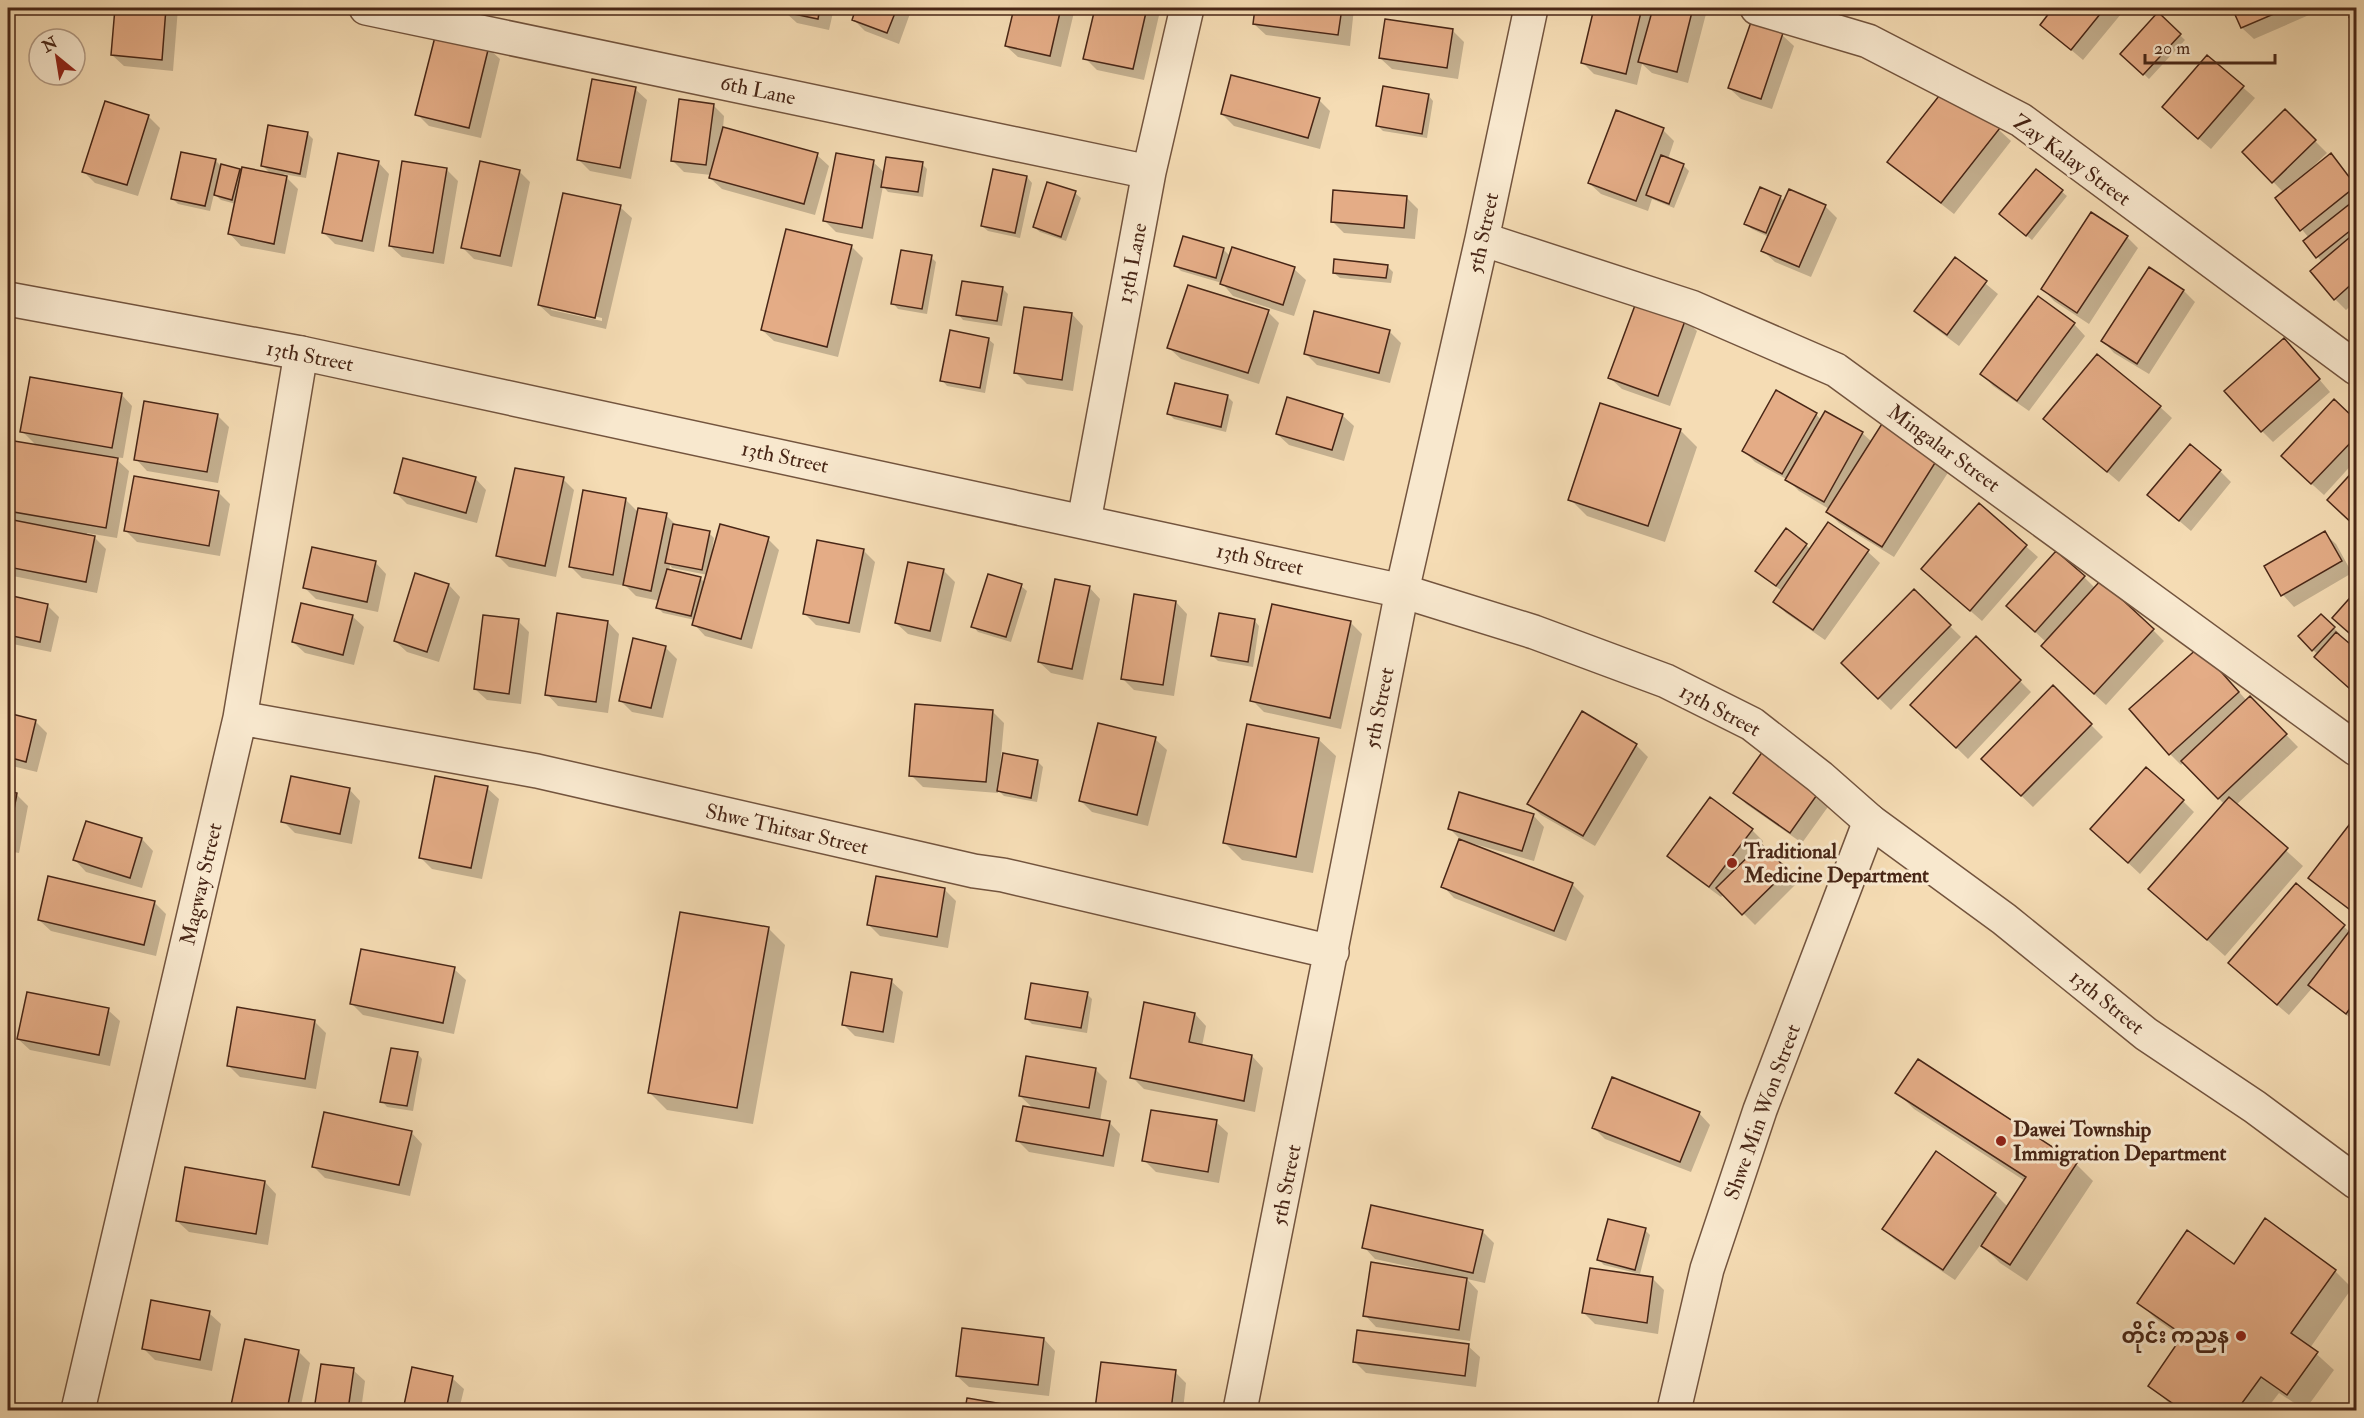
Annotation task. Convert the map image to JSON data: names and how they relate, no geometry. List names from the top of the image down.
{
  "streets": {
    "street": [
      "6th Lane",
      "Zay Kalay Street",
      "5th Street",
      "13th Lane",
      "13th Street",
      "Mingalar Street",
      "Shwe Thitsar Street",
      "Magway Street",
      "Shwe Min Won Street"
    ]
  },
  "crossings": [
    ["6th Lane", "13th Lane"],
    ["5th Street", "13th Street"],
    ["5th Street", "Mingalar Street"],
    ["5th Street", "Shwe Thitsar Street"],
    ["13th Lane", "13th Street"],
    ["13th Street", "Magway Street"],
    ["13th Street", "Shwe Min Won Street"],
    ["Shwe Thitsar Street", "Magway Street"]
  ],
  "places": ["Traditional Medicine Department", "Dawei Township Immigration Department", "တိုင်း ကညန"],
  "scale_bar": "20 m",
  "north": "top left"
}
